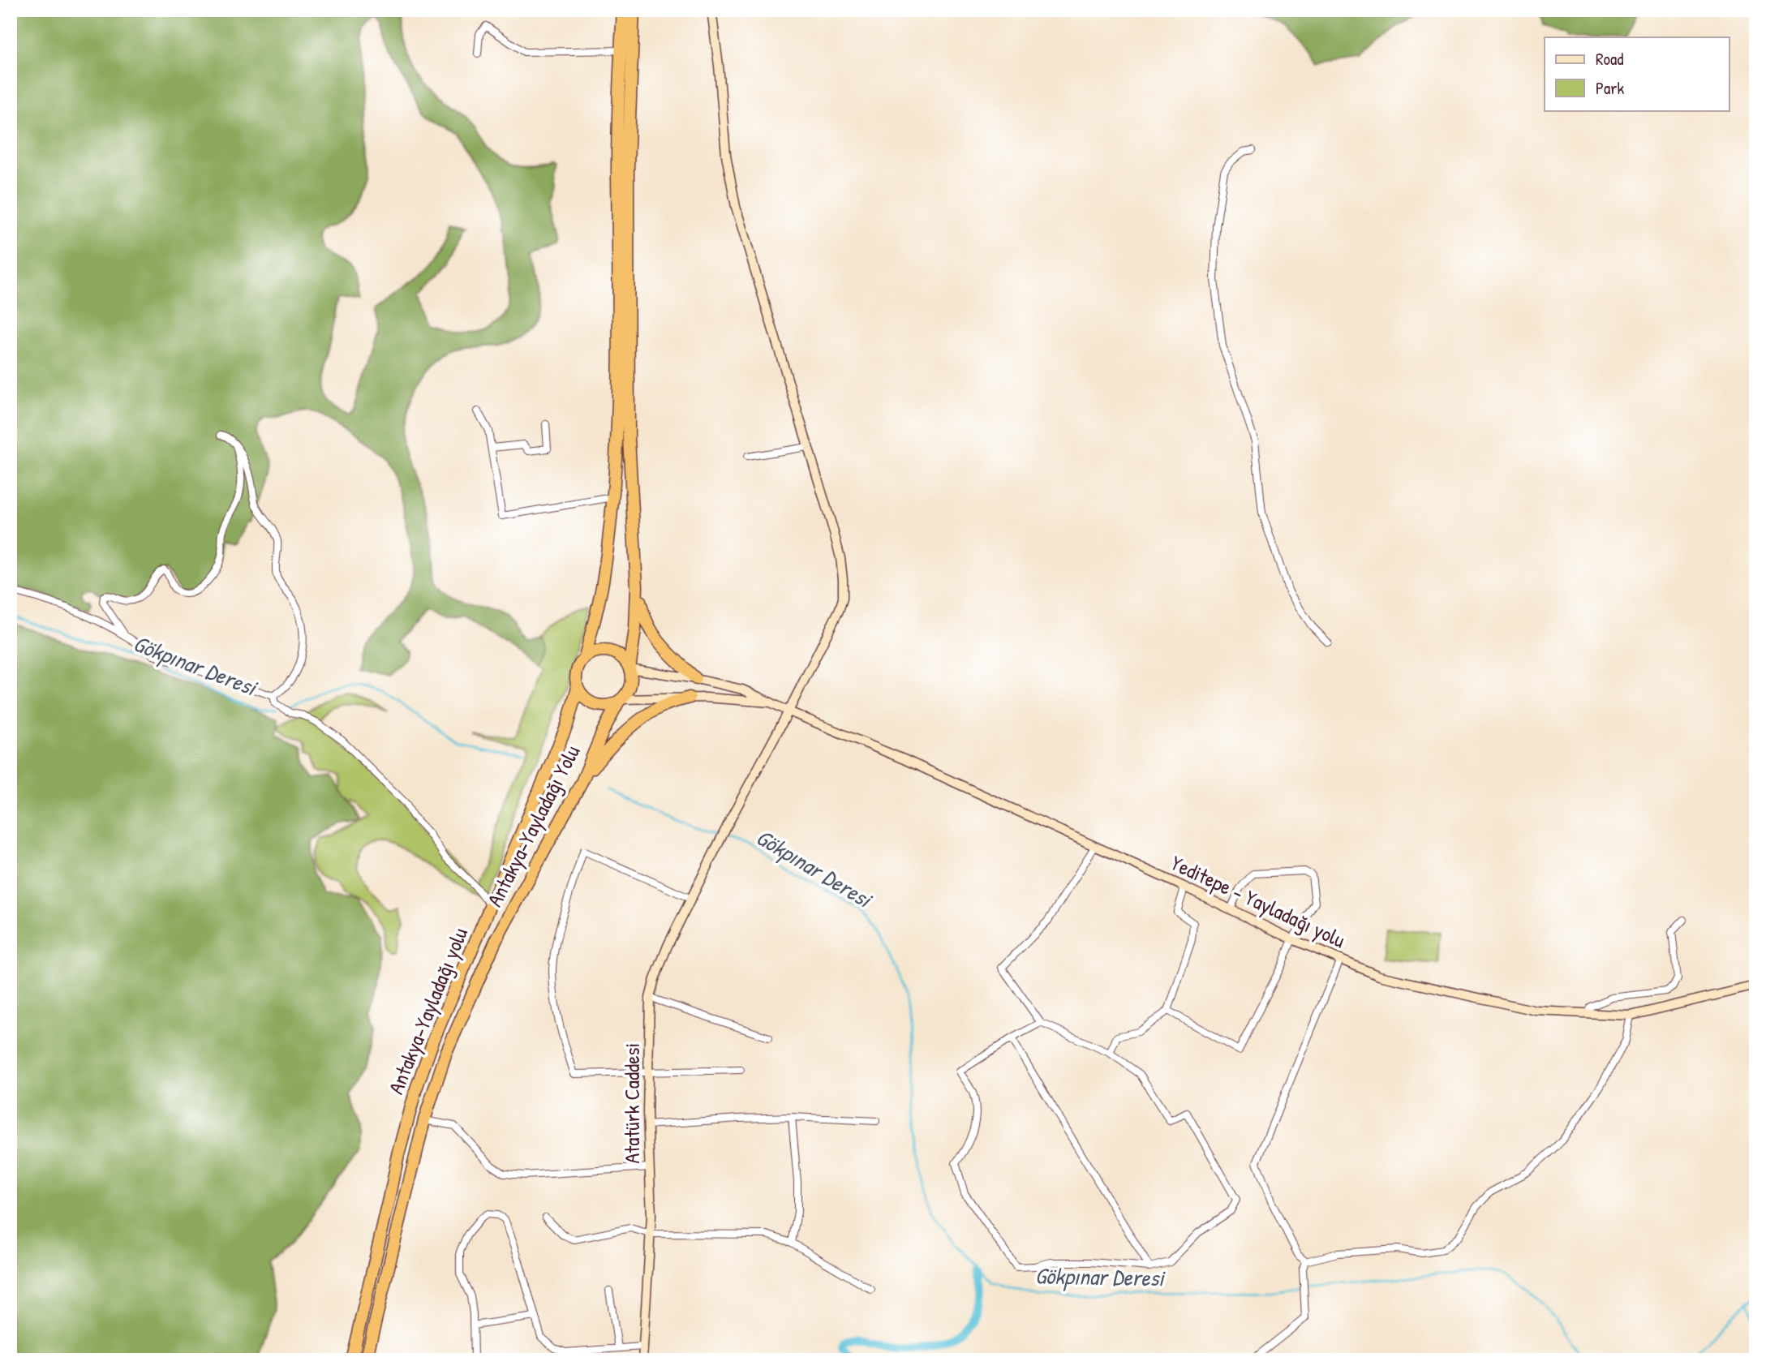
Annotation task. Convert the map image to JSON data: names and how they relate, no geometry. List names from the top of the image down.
{
  "streets": {
    "highway": ["Antakya-Yayladağı Yolu", "Antakya-Yayladağı yolu"],
    "main road": ["Yeditepe - Yayladağı yolu", "Atatürk Caddesi"]
  },
  "crossings": [
    ["Antakya-Yayladağı Yolu", "Yeditepe - Yayladağı yolu"],
    ["Antakya-Yayladağı Yolu", "Antakya-Yayladağı yolu"],
    ["Yeditepe - Yayladağı yolu", "Antakya-Yayladağı yolu"],
    ["Yeditepe - Yayladağı yolu", "Atatürk Caddesi"]
  ],
  "water": ["Gökpınar Deresi"],
  "legend": ["Road", "Park"]
}
